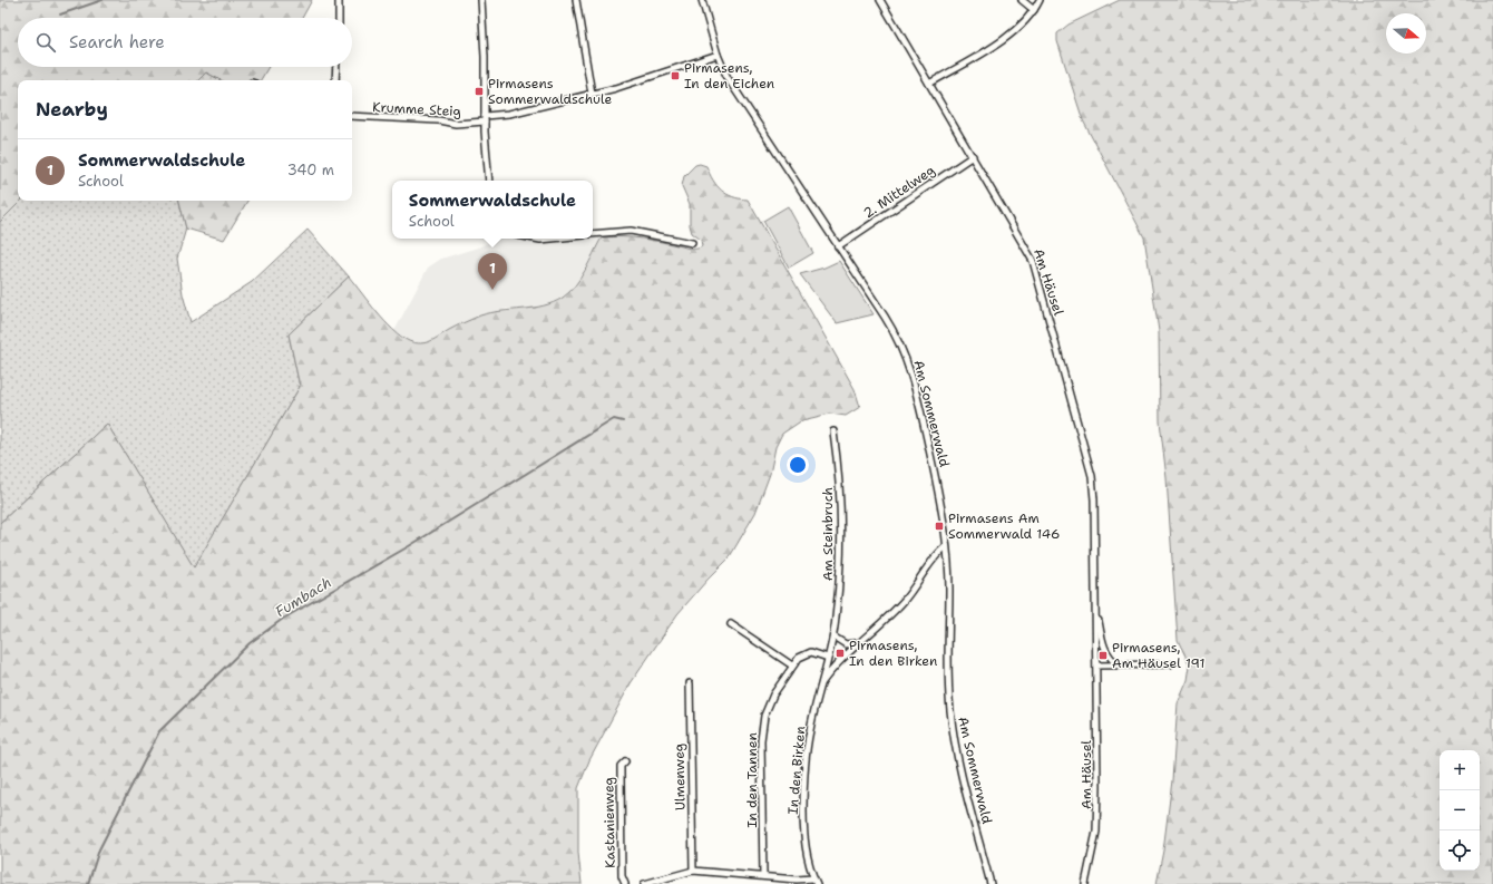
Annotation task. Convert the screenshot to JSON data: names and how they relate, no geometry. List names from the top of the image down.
{
  "streets": {
    "street": [
      "Krumme Steig",
      "2. Mittelweg",
      "Am Häusel",
      "Am Sommerwald",
      "Am Steinbruch",
      "In den Birken",
      "Ulmenweg",
      "In den Tannen",
      "Kastanienweg"
    ]
  },
  "crossings": [
    ["Krumme Steig", "Am Sommerwald"],
    ["2. Mittelweg", "Am Häusel"],
    ["2. Mittelweg", "Am Sommerwald"],
    ["Am Sommerwald", "In den Birken"],
    ["Am Steinbruch", "In den Birken"],
    ["Am Steinbruch", "In den Tannen"]
  ],
  "water": ["Fumbach"],
  "places": {
    "transit": [
      "Pirmasens, In den Eichen",
      "Pirmasens Sommerwaldschule",
      "Pirmasens Am Sommerwald 146",
      "Pirmasens, In den Birken",
      "Pirmasens, Am Häusel 191"
    ]
  },
  "north": "right",
  "page": {
    "search": "Search here",
    "heading": "Nearby",
    "list": [
      {
        "mark": "1",
        "name": "Sommerwaldschule",
        "note": "School",
        "value": "340 m"
      }
    ],
    "popup": ["Sommerwaldschule", "School"],
    "pins": "1",
    "map_buttons": ["+", "−"]
  }
}
